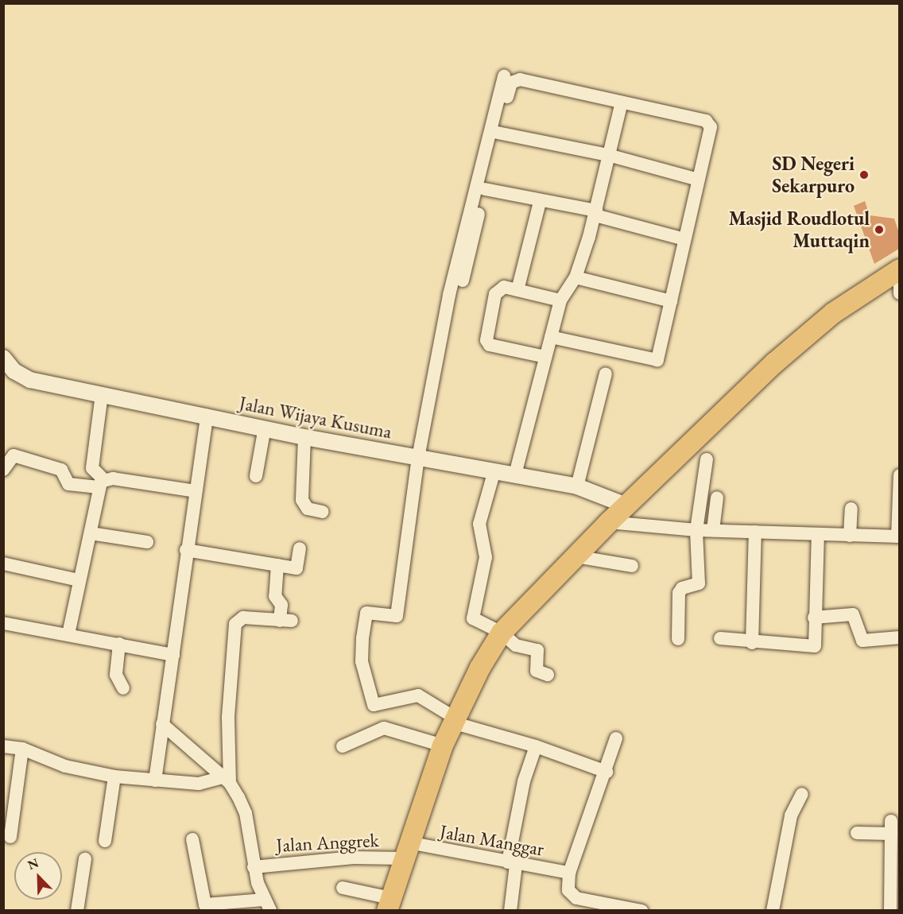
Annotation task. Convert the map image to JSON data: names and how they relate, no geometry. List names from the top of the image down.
{
  "streets": {
    "street": ["Jalan Wijaya Kusuma", "Jalan Manggar", "Jalan Anggrek"]
  },
  "crossings": [
    ["Jalan Manggar", "Jalan Anggrek"]
  ],
  "places": ["SD Negeri Sekarpuro", "Masjid Roudlotul Muttaqin"],
  "north": "top left"
}
